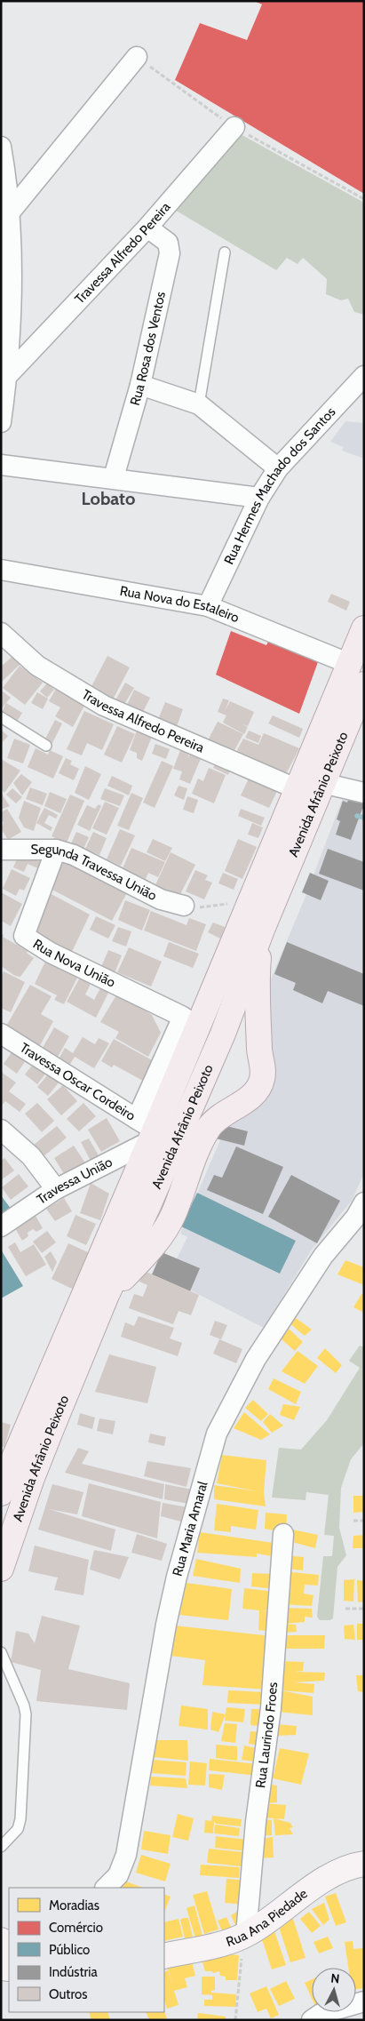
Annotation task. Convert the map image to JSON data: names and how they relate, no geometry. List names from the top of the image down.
{
  "streets": {
    "main road": ["Avenida Afrânio Peixoto", "Rua Ana Piedade"],
    "street": [
      "Travessa Alfredo Pereira",
      "Rua Rosa dos Ventos",
      "Rua Hermes Machado dos Santos",
      "Rua Nova do Estaleiro",
      "Segunda Travessa União",
      "Rua Nova União",
      "Travessa Oscar Cordeiro",
      "Travessa União",
      "Rua Maria Amaral",
      "Rua Laurindo Froes"
    ]
  },
  "crossings": [
    ["Travessa Alfredo Pereira", "Rua Rosa dos Ventos"],
    ["Travessa Alfredo Pereira", "Avenida Afrânio Peixoto"],
    ["Rua Hermes Machado dos Santos", "Rua Nova do Estaleiro"],
    ["Rua Nova do Estaleiro", "Avenida Afrânio Peixoto"],
    ["Avenida Afrânio Peixoto", "Rua Nova União"],
    ["Avenida Afrânio Peixoto", "Travessa Oscar Cordeiro"],
    ["Avenida Afrânio Peixoto", "Travessa União"],
    ["Segunda Travessa União", "Rua Nova União"],
    ["Travessa Oscar Cordeiro", "Travessa União"],
    ["Rua Laurindo Froes", "Rua Ana Piedade"]
  ],
  "districts": ["Lobato"],
  "legend": [
    "Moradias",
    "Comércio",
    "Público",
    "Indústria",
    "Outros"
  ],
  "north": "top"
}
